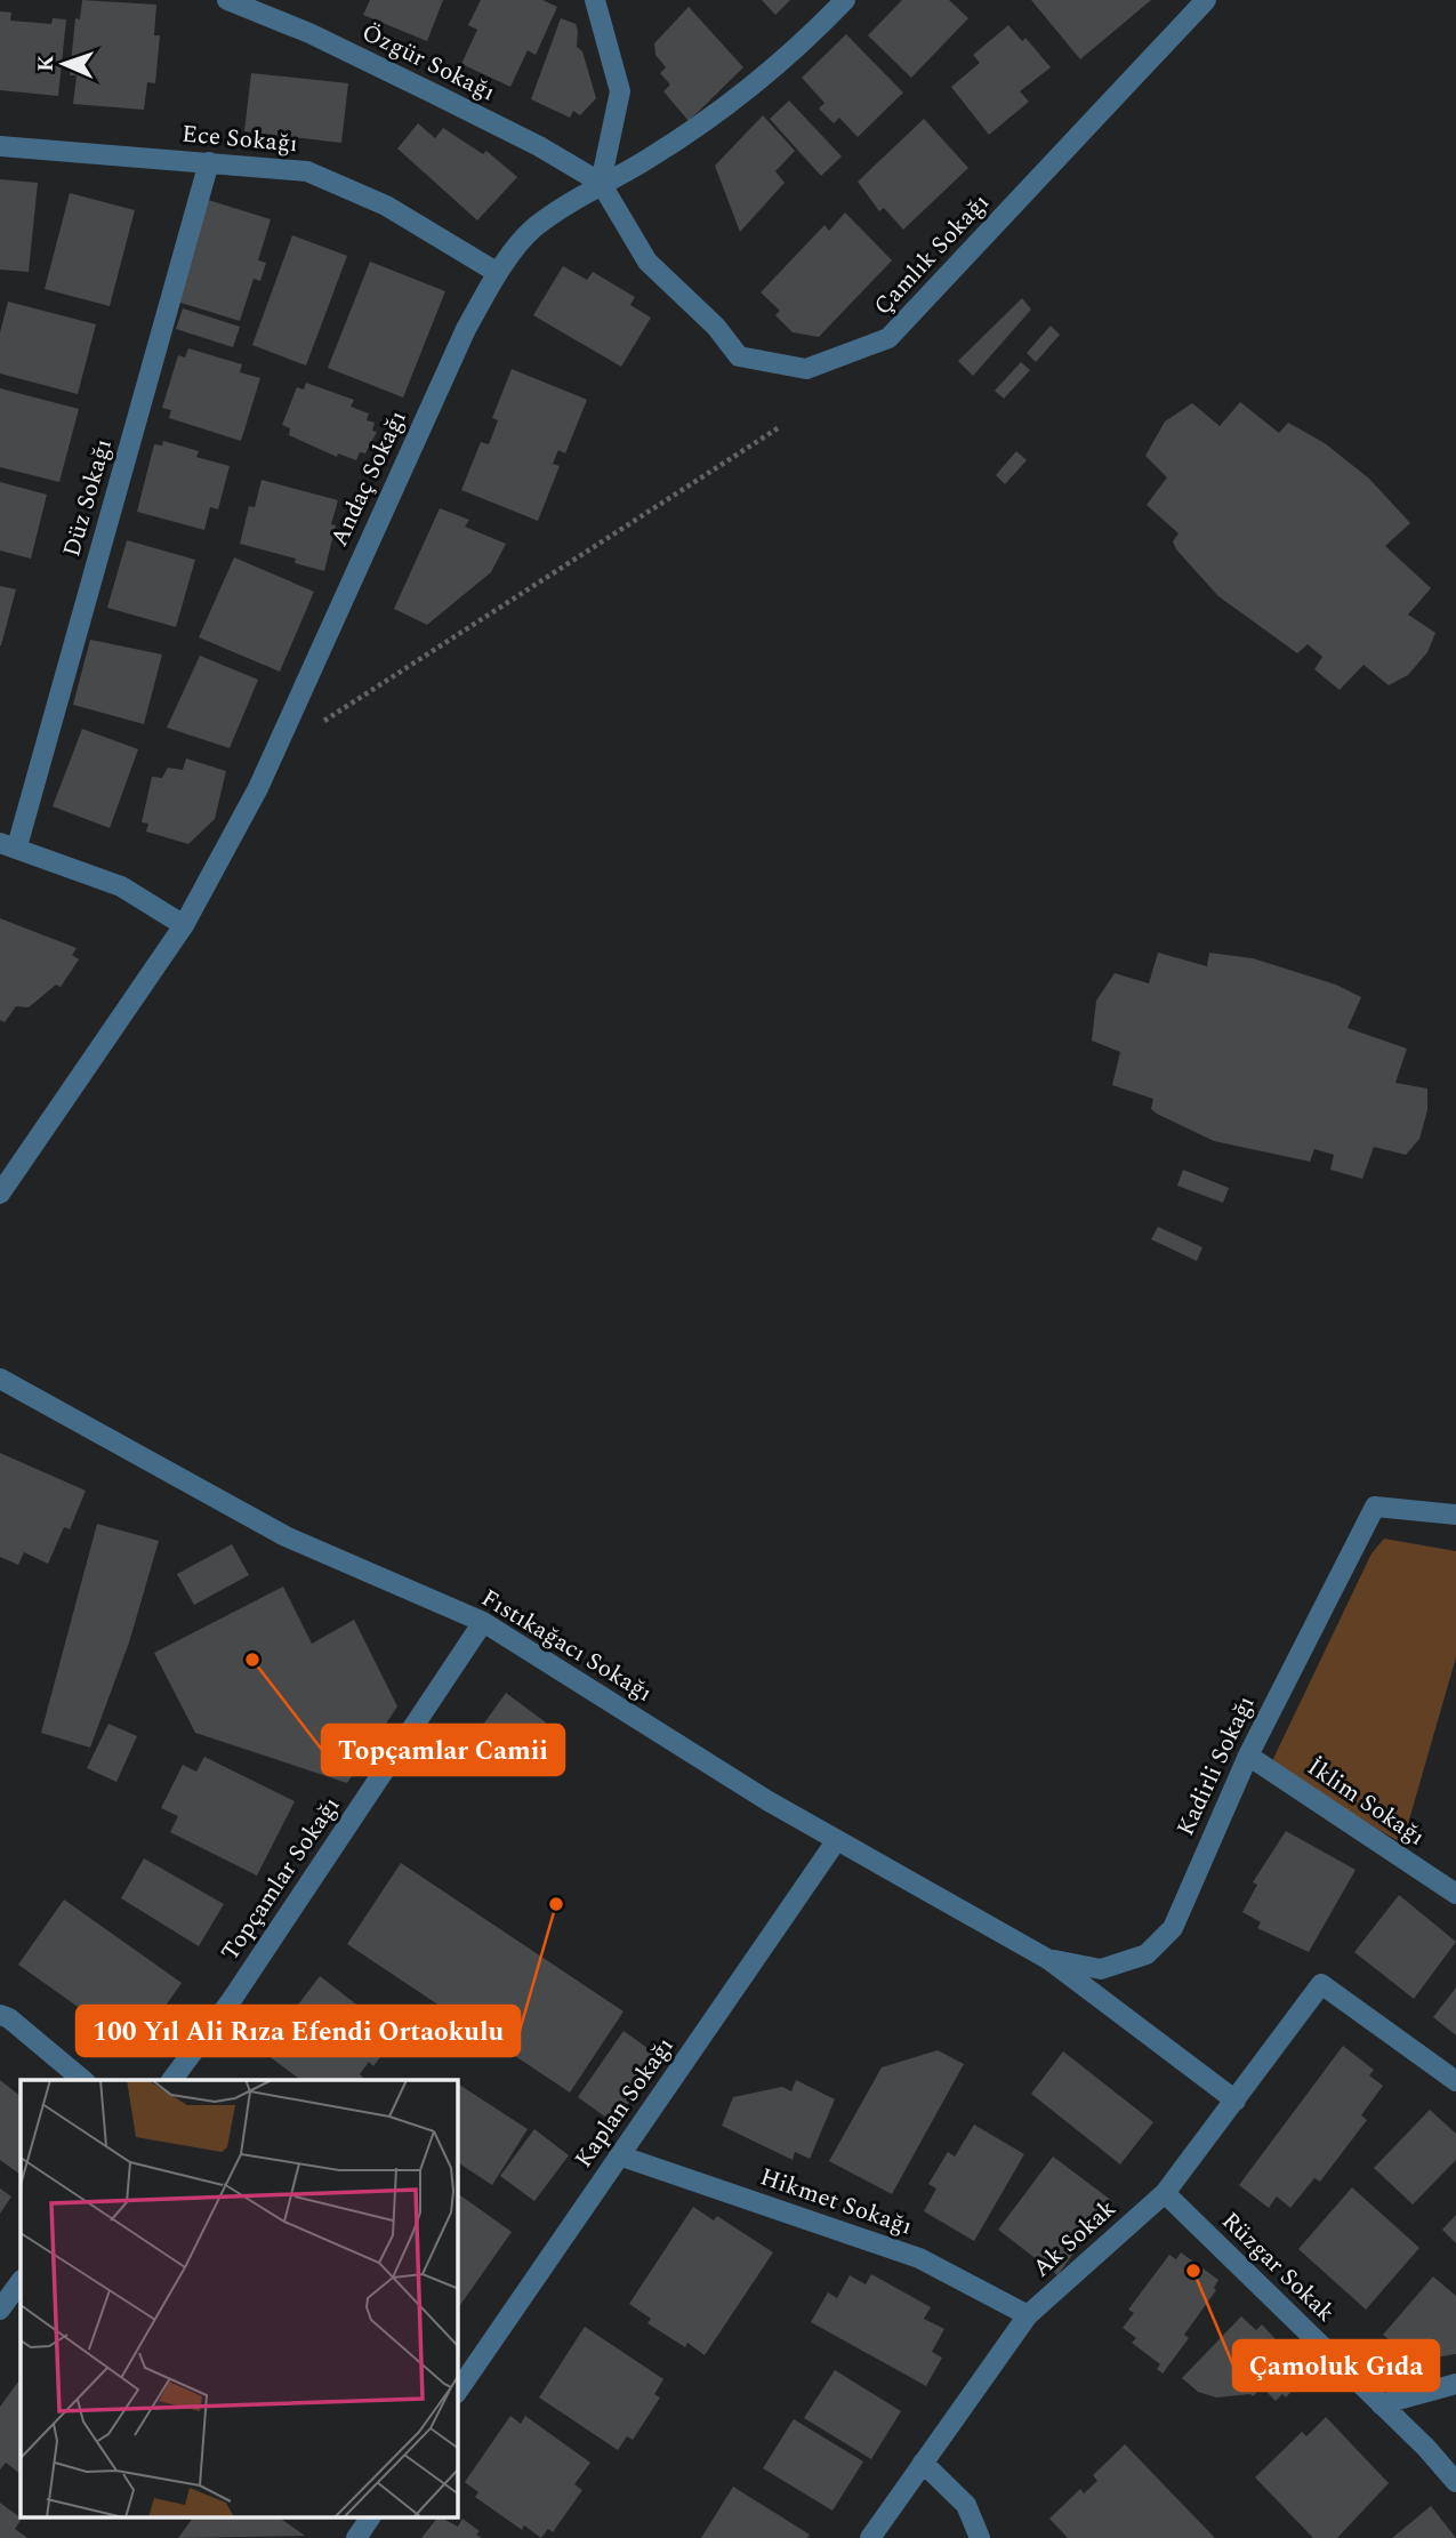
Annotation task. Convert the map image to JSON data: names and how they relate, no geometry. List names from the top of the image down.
{
  "streets": {
    "street": [
      "Özgür Sokağı",
      "Ece Sokağı",
      "Çamlık Sokağı",
      "Andaç Sokağı",
      "Düz Sokağı",
      "Fıstıkağacı Sokağı",
      "Kadirli Sokağı",
      "İklim Sokağı",
      "Topçamlar Sokağı",
      "Kaplan Sokağı",
      "Hikmet Sokağı",
      "Ak Sokak",
      "Rüzgar Sokak"
    ]
  },
  "crossings": [
    ["Özgür Sokağı", "Çamlık Sokağı"],
    ["Özgür Sokağı", "Andaç Sokağı"],
    ["Ece Sokağı", "Andaç Sokağı"],
    ["Ece Sokağı", "Düz Sokağı"],
    ["Çamlık Sokağı", "Andaç Sokağı"],
    ["Fıstıkağacı Sokağı", "Kadirli Sokağı"],
    ["Fıstıkağacı Sokağı", "Topçamlar Sokağı"],
    ["Fıstıkağacı Sokağı", "Kaplan Sokağı"],
    ["Kadirli Sokağı", "İklim Sokağı"],
    ["Kaplan Sokağı", "Hikmet Sokağı"],
    ["Hikmet Sokağı", "Ak Sokak"],
    ["Ak Sokak", "Rüzgar Sokak"]
  ],
  "places": ["Topçamlar Camii", "100 Yıl Ali Rıza Efendi Ortaokulu", "Çamoluk Gıda"],
  "north": "left"
}
